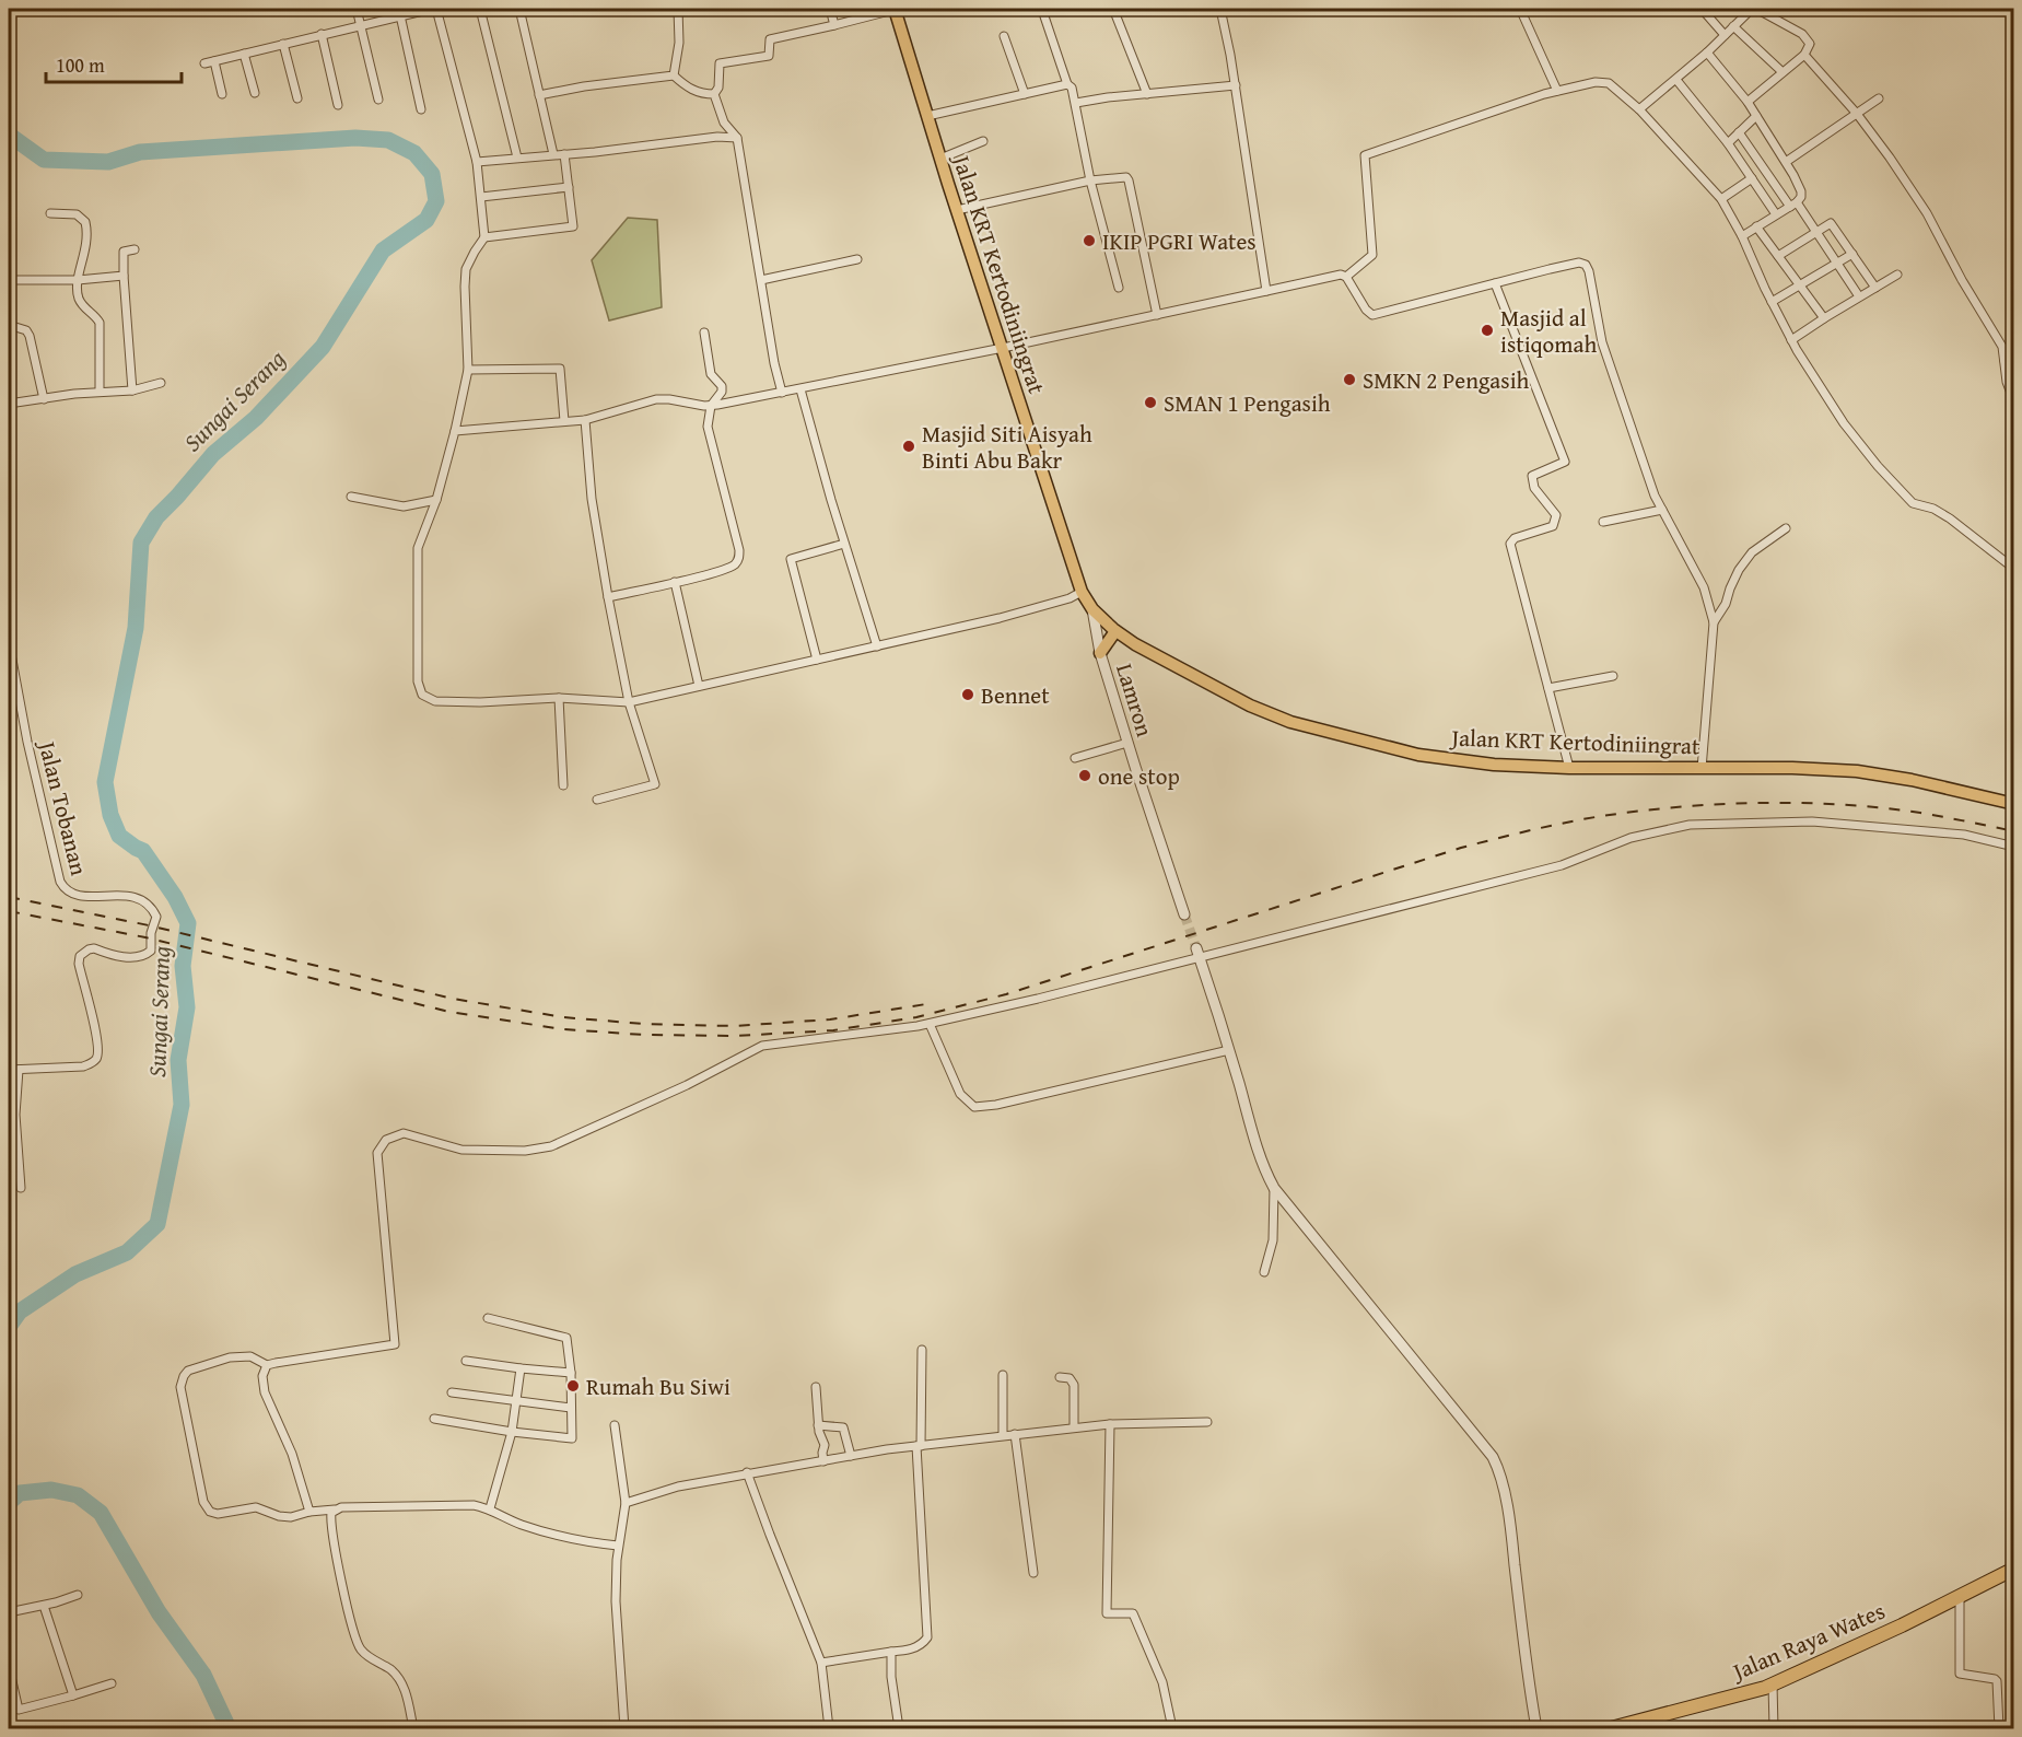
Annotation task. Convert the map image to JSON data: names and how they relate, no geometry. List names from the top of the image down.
{
  "streets": {
    "highway": ["Jalan Raya Wates"],
    "main road": ["Jalan KRT Kertodiniingrat"],
    "street": ["Lamron", "Jalan Tobanan"]
  },
  "crossings": [
    ["Jalan KRT Kertodiniingrat", "Lamron"]
  ],
  "water": ["Sungai Serang"],
  "places": [
    "IKIP PGRI Wates",
    "Masjid al istiqomah",
    "SMKN 2 Pengasih",
    "SMAN 1 Pengasih",
    "Masjid Siti Aisyah Binti Abu Bakr",
    "Bennet",
    "one stop",
    "Rumah Bu Siwi"
  ],
  "scale_bar": "100 m"
}
